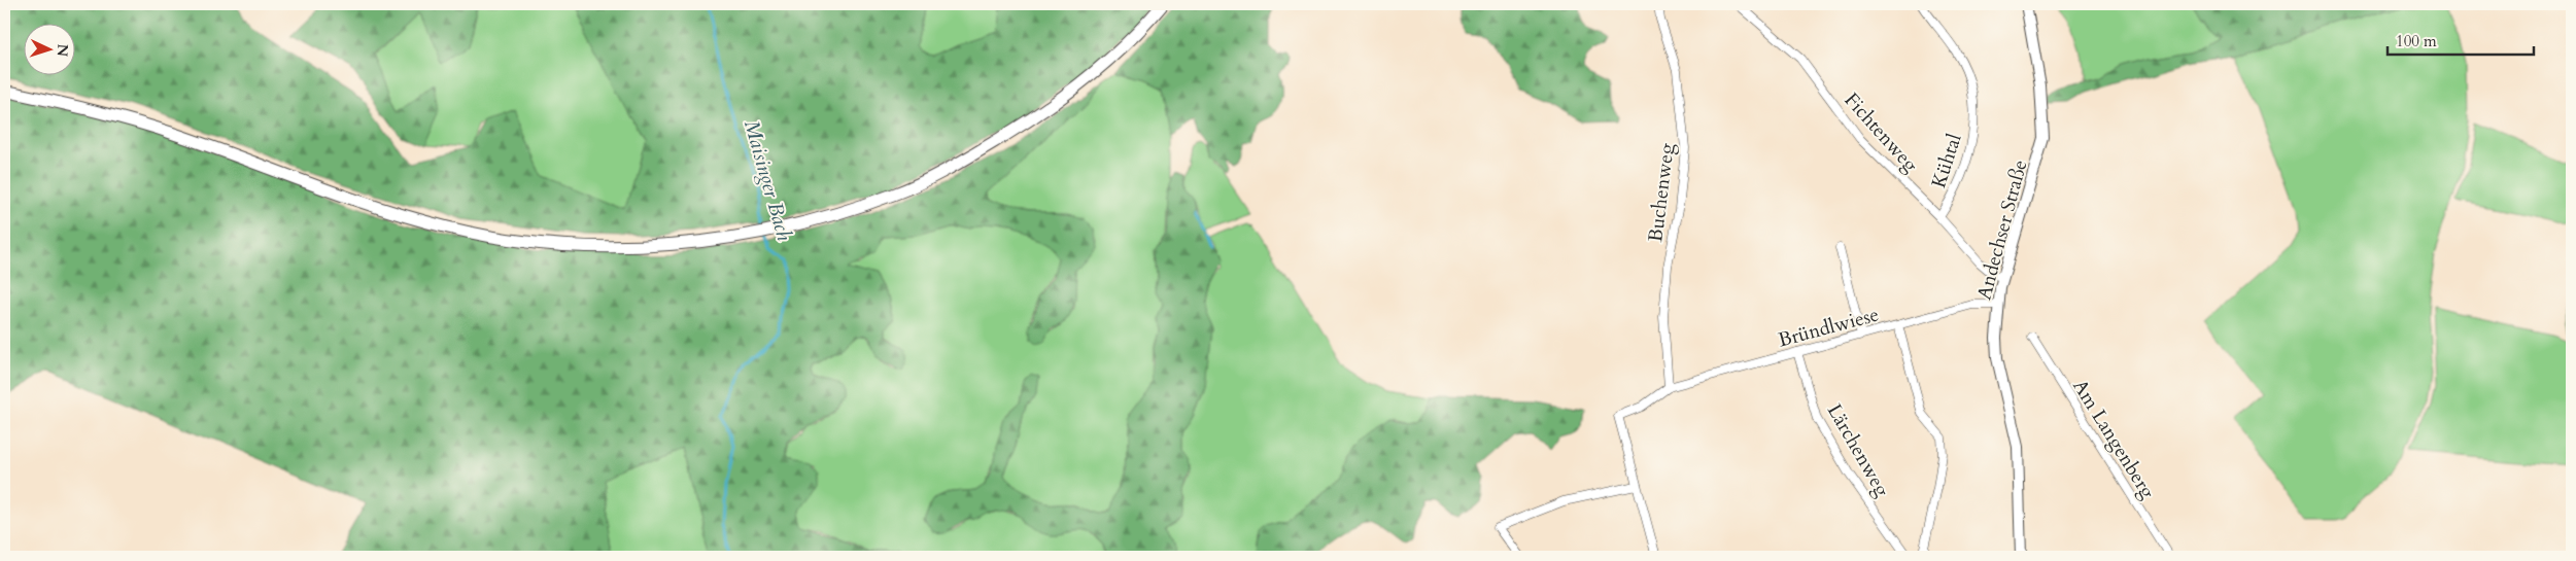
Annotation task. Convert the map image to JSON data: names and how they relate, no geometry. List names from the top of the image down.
{
  "streets": {
    "street": [
      "Fichtenweg",
      "Kühtal",
      "Buchenweg",
      "Andechser Straße",
      "Bründlwiese",
      "Am Langenberg",
      "Lärchenweg"
    ]
  },
  "crossings": [
    ["Fichtenweg", "Kühtal"],
    ["Fichtenweg", "Andechser Straße"],
    ["Buchenweg", "Bründlwiese"],
    ["Andechser Straße", "Bründlwiese"],
    ["Bründlwiese", "Lärchenweg"]
  ],
  "water": ["Maisinger Bach"],
  "scale_bar": "100 m",
  "north": "right"
}
